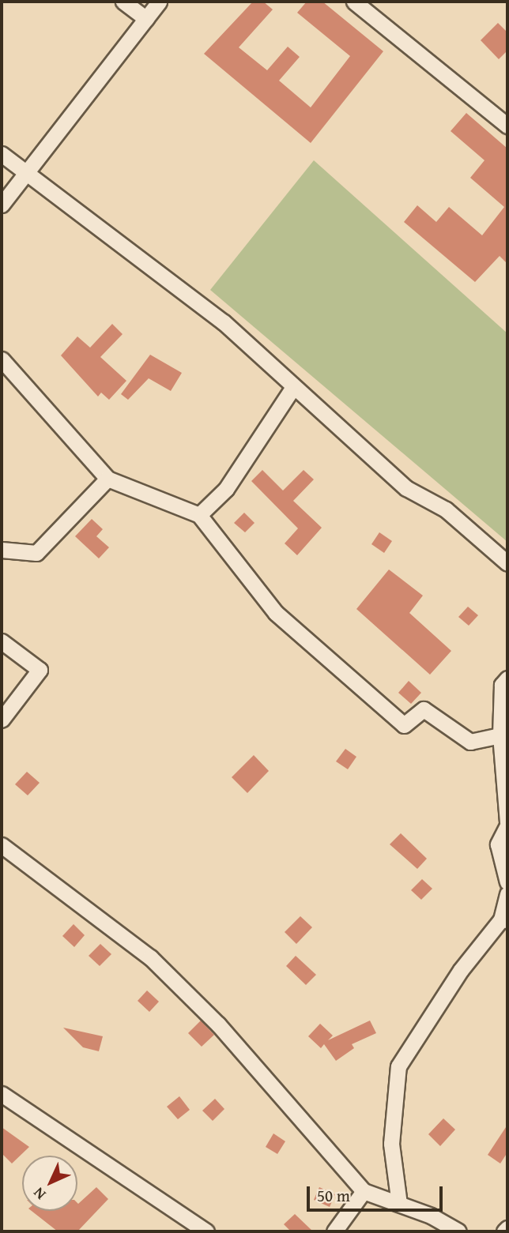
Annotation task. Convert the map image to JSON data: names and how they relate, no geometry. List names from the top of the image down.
{
  "scale_bar": "50 m",
  "north": "bottom left"
}
